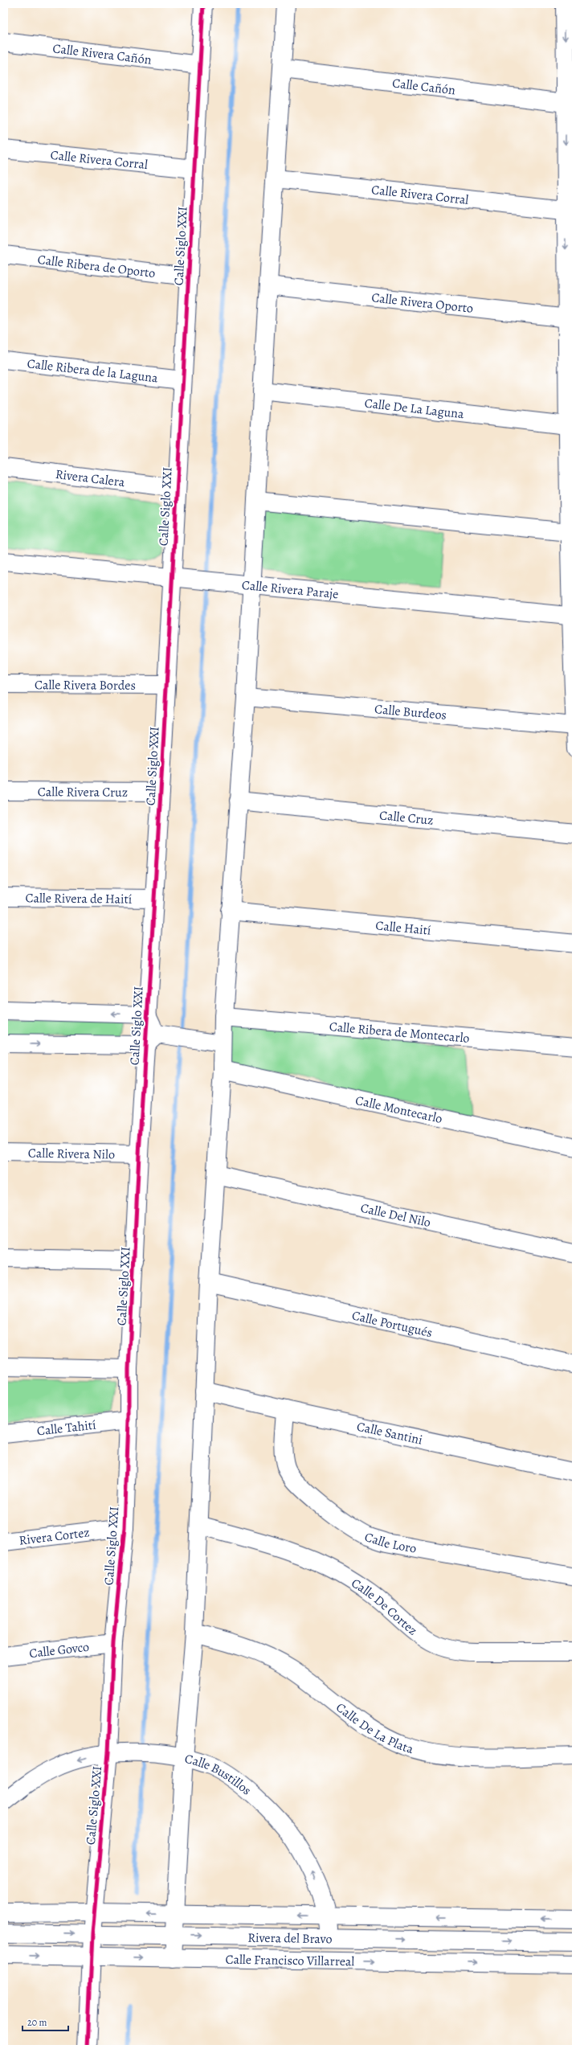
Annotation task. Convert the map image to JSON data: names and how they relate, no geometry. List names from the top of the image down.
{
  "streets": {
    "street": [
      "Calle Rivera Cañón",
      "Calle Cañón",
      "Calle Rivera Corral",
      "Calle Siglo XXI",
      "Calle Ribera de Oporto",
      "Calle Rivera Oporto",
      "Calle Ribera de la Laguna",
      "Calle De La Laguna",
      "Rivera Calera",
      "Calle Rivera Paraje",
      "Calle Rivera Bordes",
      "Calle Burdeos",
      "Calle Rivera Cruz",
      "Calle Cruz",
      "Calle Rivera de Haití",
      "Calle Haití",
      "Calle Ribera de Montecarlo",
      "Calle Montecarlo",
      "Calle Rivera Nilo",
      "Calle Del Nilo",
      "Calle Portugués",
      "Calle Tahití",
      "Calle Santini",
      "Rivera Cortez",
      "Calle Loro",
      "Calle De Cortez",
      "Calle Govco",
      "Calle De La Plata",
      "Calle Bustillos",
      "Rivera del Bravo",
      "Calle Francisco Villarreal"
    ]
  },
  "crossings": [
    ["Calle Rivera Cañón", "Calle Siglo XXI"],
    ["Calle Rivera Corral", "Calle Siglo XXI"],
    ["Calle Siglo XXI", "Calle Ribera de Oporto"],
    ["Calle Siglo XXI", "Calle Ribera de la Laguna"],
    ["Calle Siglo XXI", "Rivera Calera"],
    ["Calle Siglo XXI", "Calle Rivera Paraje"],
    ["Calle Siglo XXI", "Calle Rivera Bordes"],
    ["Calle Siglo XXI", "Calle Rivera Cruz"],
    ["Calle Siglo XXI", "Calle Rivera de Haití"],
    ["Calle Siglo XXI", "Calle Rivera Nilo"],
    ["Calle Siglo XXI", "Calle Tahití"],
    ["Calle Siglo XXI", "Rivera Cortez"],
    ["Calle Siglo XXI", "Calle Govco"],
    ["Calle Siglo XXI", "Calle Bustillos"],
    ["Calle Siglo XXI", "Rivera del Bravo"],
    ["Calle Siglo XXI", "Calle Francisco Villarreal"],
    ["Calle Santini", "Calle Loro"],
    ["Calle Bustillos", "Rivera del Bravo"],
    ["Calle Bustillos", "Calle Francisco Villarreal"]
  ],
  "one_way": ["Calle Francisco Villarreal"],
  "scale_bar": "20 m"
}
